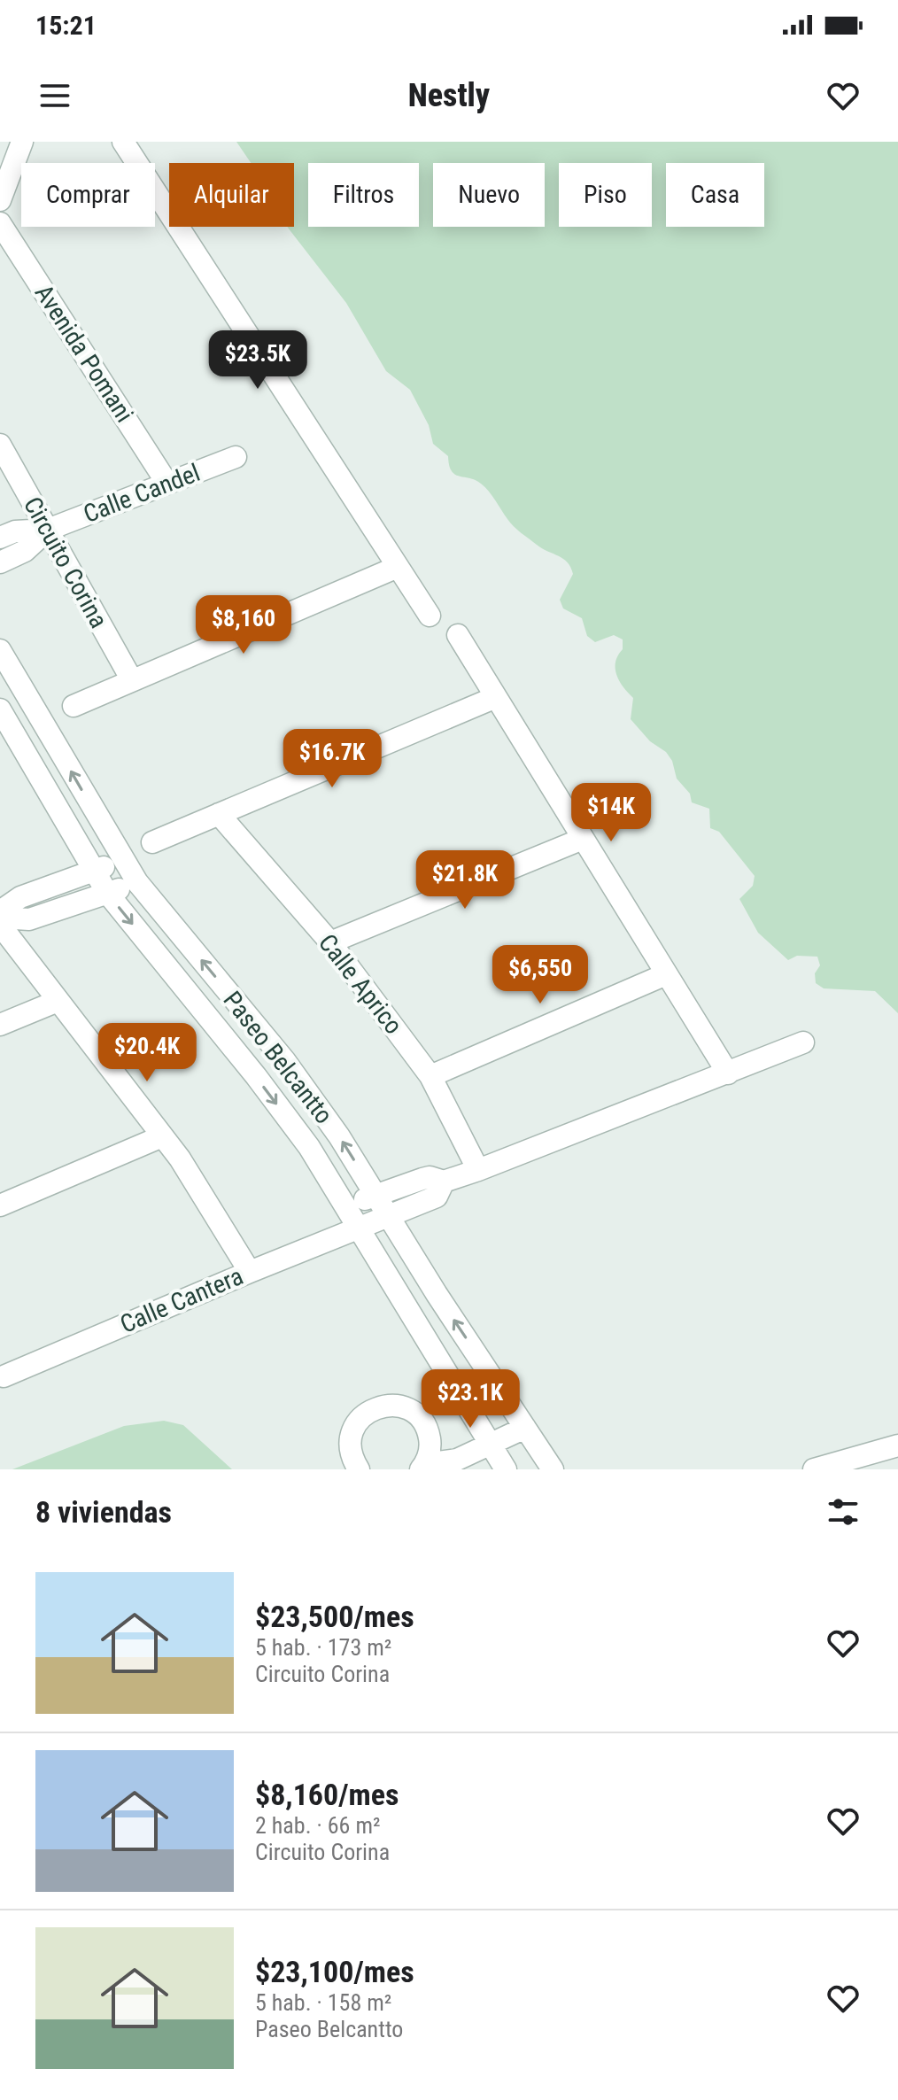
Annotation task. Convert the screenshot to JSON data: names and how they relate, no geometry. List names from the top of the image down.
{
  "streets": {
    "street": [
      "Avenida Pomani",
      "Calle Candel",
      "Circuito Corina",
      "Calle Aprico",
      "Paseo Belcantto",
      "Calle Cantera"
    ]
  },
  "crossings": [
    ["Avenida Pomani", "Calle Candel"],
    ["Calle Candel", "Circuito Corina"],
    ["Paseo Belcantto", "Calle Cantera"]
  ],
  "page": {
    "status": "15:21",
    "header": "Nestly",
    "chip": [
      "Comprar",
      "Alquilar",
      "Filtros",
      "Nuevo",
      "Piso",
      "Casa"
    ],
    "price": [
      "$23.5K",
      "$8,160",
      "$16.7K",
      "$14K",
      "$21.8K",
      "$6,550",
      "$20.4K",
      "$23.1K"
    ],
    "heading": "8 viviendas",
    "list": [
      {
        "name": "$23,500/mes",
        "note": "5 hab. · 173 m² · Circuito Corina"
      },
      {
        "name": "$8,160/mes",
        "note": "2 hab. · 66 m² · Circuito Corina"
      },
      {
        "name": "$23,100/mes",
        "note": "5 hab. · 158 m² · Paseo Belcantto"
      }
    ]
  }
}
